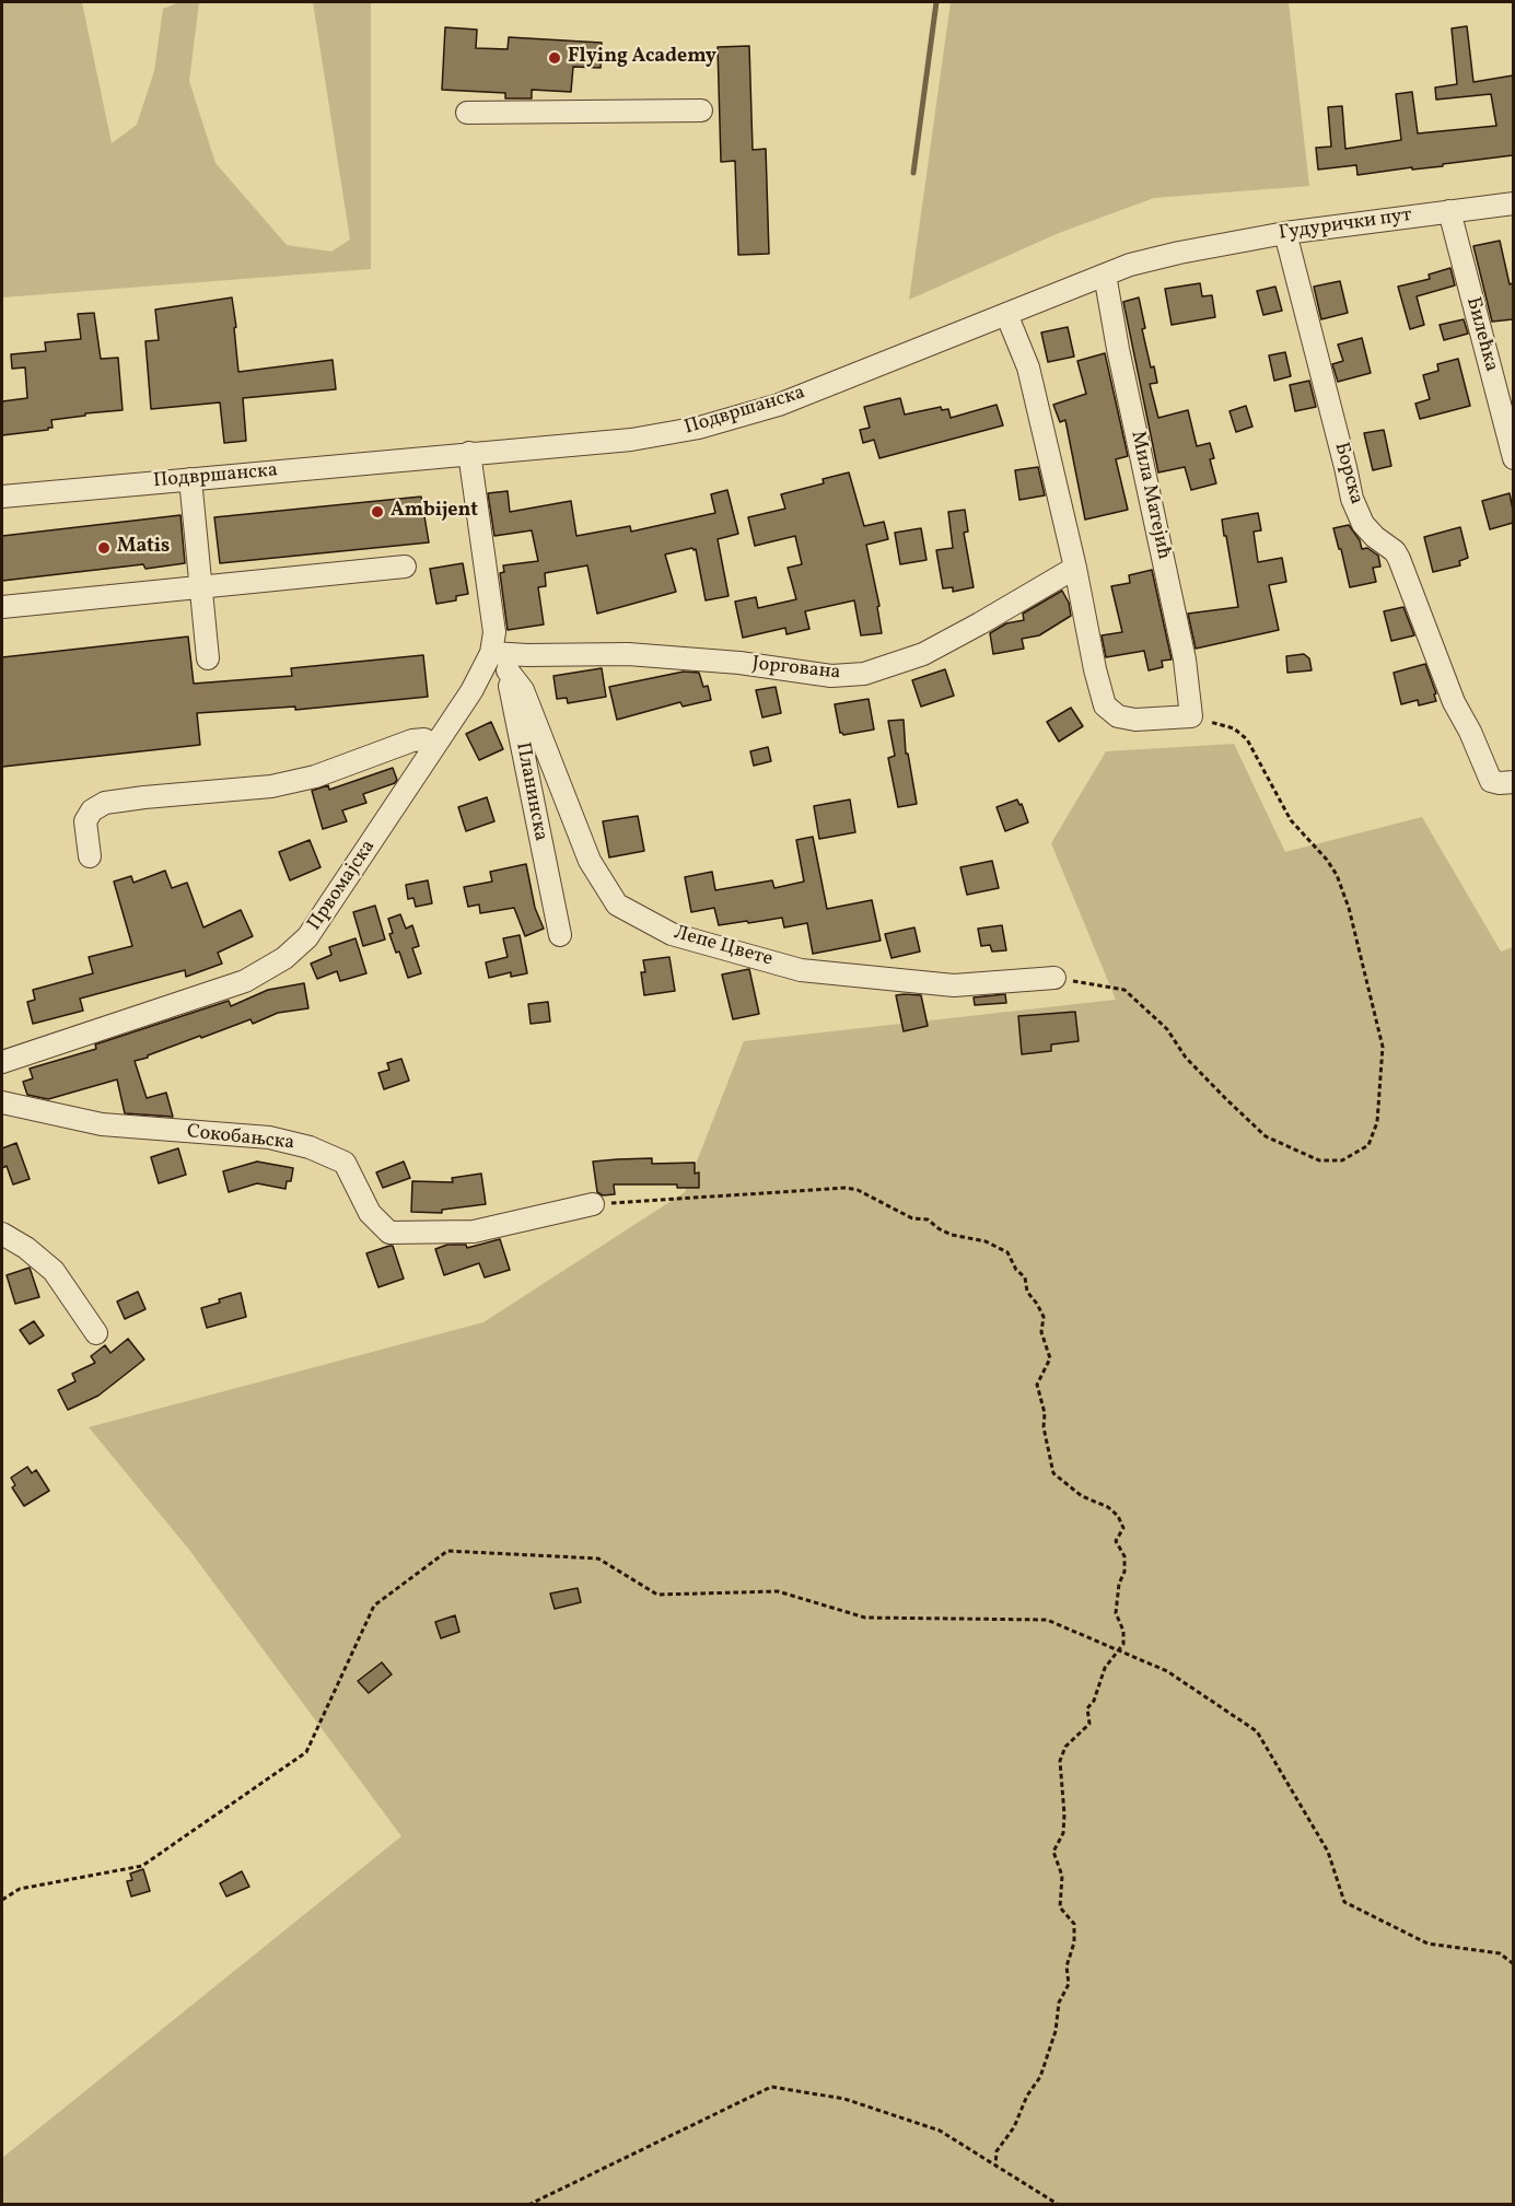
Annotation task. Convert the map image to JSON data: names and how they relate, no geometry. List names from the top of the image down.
{
  "streets": {
    "street": [
      "Гудурички пут",
      "Билећка",
      "Подвршанска",
      "Борска",
      "Мила Матејић",
      "Јоргована",
      "Планинска",
      "Првомајска",
      "Лепе Цвете",
      "Сокобањска"
    ]
  },
  "crossings": [
    ["Гудурички пут", "Билећка"],
    ["Гудурички пут", "Подвршанска"],
    ["Гудурички пут", "Борска"],
    ["Подвршанска", "Мила Матејић"],
    ["Јоргована", "Првомајска"],
    ["Планинска", "Лепе Цвете"]
  ],
  "places": ["Flying Academy", "Ambijent", "Matis"]
}
